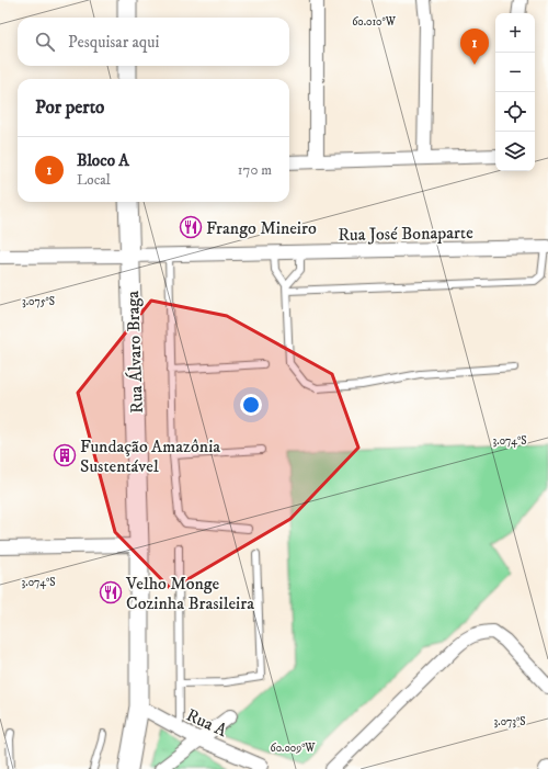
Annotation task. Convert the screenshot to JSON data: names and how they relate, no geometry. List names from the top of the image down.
{
  "streets": {
    "main road": ["Rua Álvaro Braga"],
    "street": ["Rua José Bonaparte", "Rua A"]
  },
  "crossings": [
    ["Rua José Bonaparte", "Rua Álvaro Braga"],
    ["Rua Álvaro Braga", "Rua A"]
  ],
  "places": {
    "restaurant": ["Frango Mineiro", "Velho Monge Cozinha Brasileira"],
    "building": ["Fundação Amazônia Sustentável"]
  },
  "page": {
    "map_buttons": ["+", "−"],
    "search": "Pesquisar aqui",
    "pins": "1",
    "heading": "Por perto",
    "list": [
      {
        "mark": "1",
        "name": "Bloco A",
        "note": "Local",
        "value": "170 m"
      }
    ]
  },
  "coordinates": [
    "60.010°W",
    "3.075°S",
    "3.074°S",
    "3.073°S",
    "60.009°W"
  ]
}
